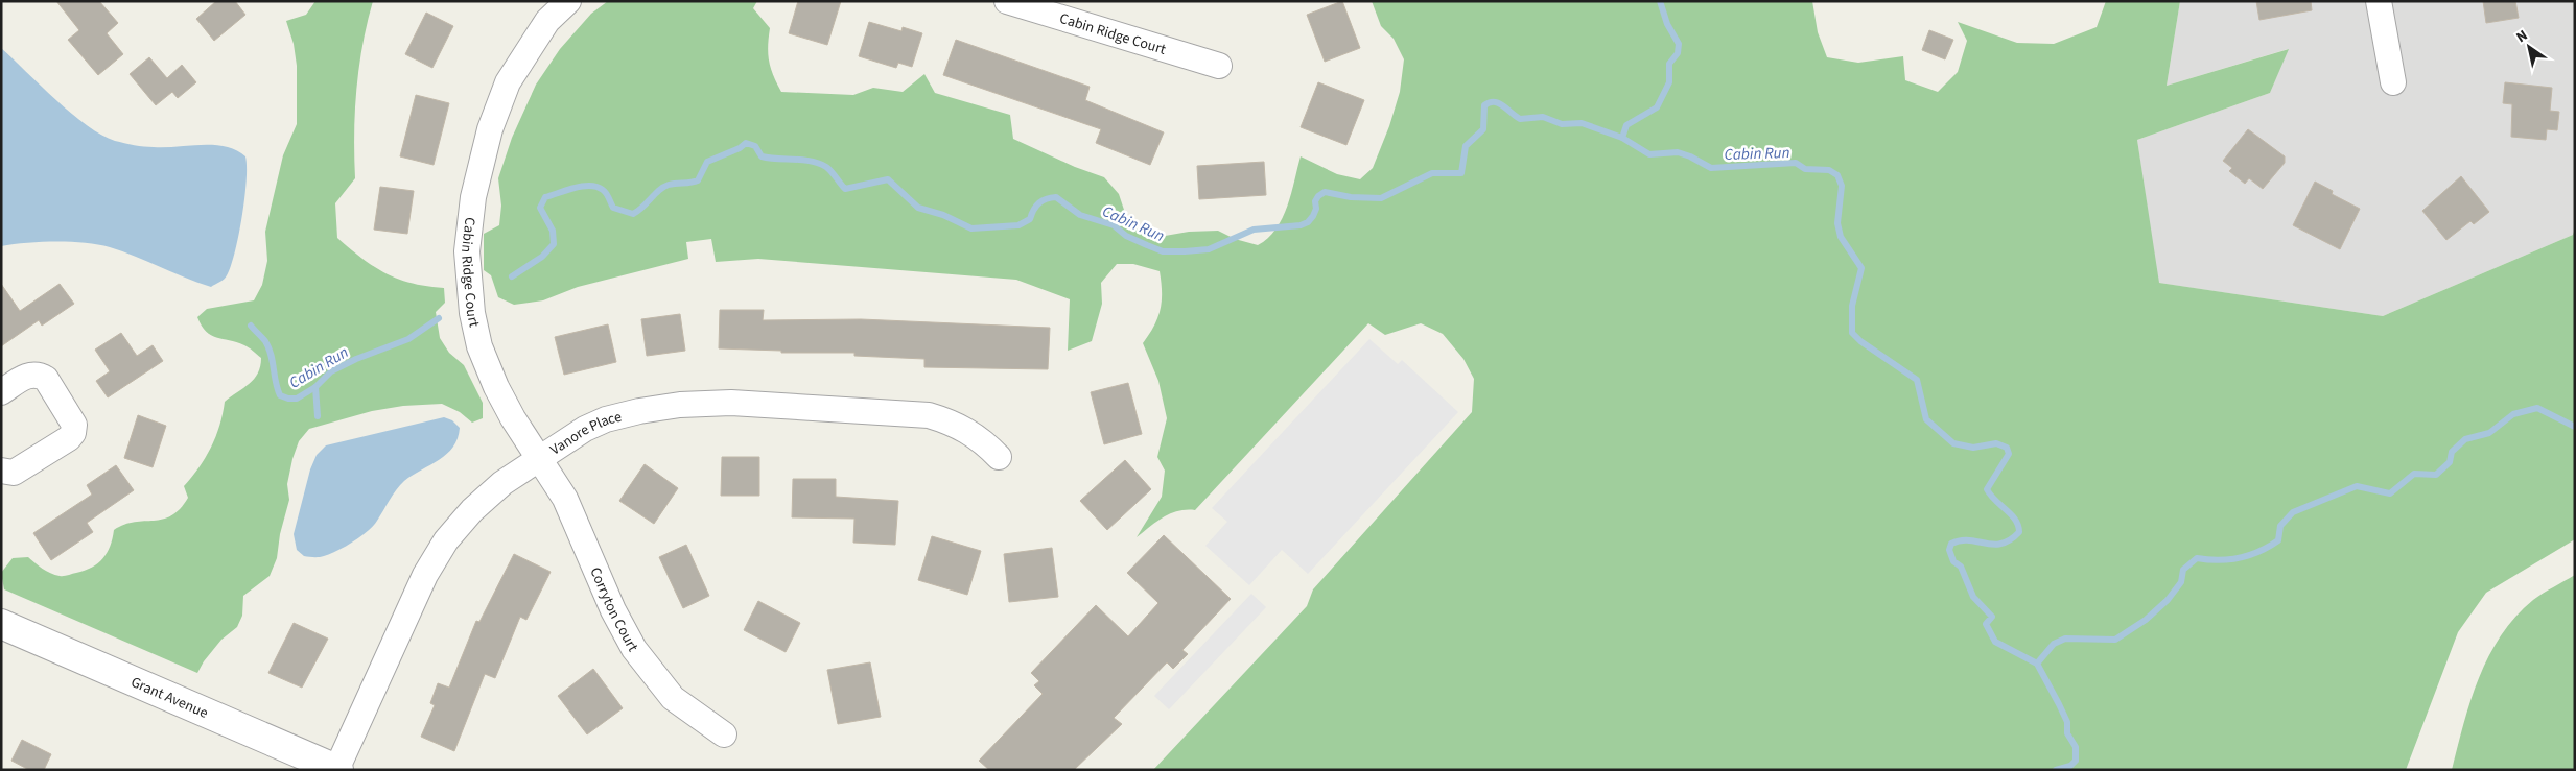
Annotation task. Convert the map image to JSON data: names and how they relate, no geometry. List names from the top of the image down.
{
  "streets": {
    "street": [
      "Cabin Ridge Court",
      "Vanore Place",
      "Corryton Court",
      "Grant Avenue"
    ]
  },
  "crossings": [
    ["Cabin Ridge Court", "Vanore Place"],
    ["Cabin Ridge Court", "Corryton Court"],
    ["Vanore Place", "Corryton Court"],
    ["Vanore Place", "Grant Avenue"]
  ],
  "water": ["Cabin Run"],
  "north": "top left"
}
